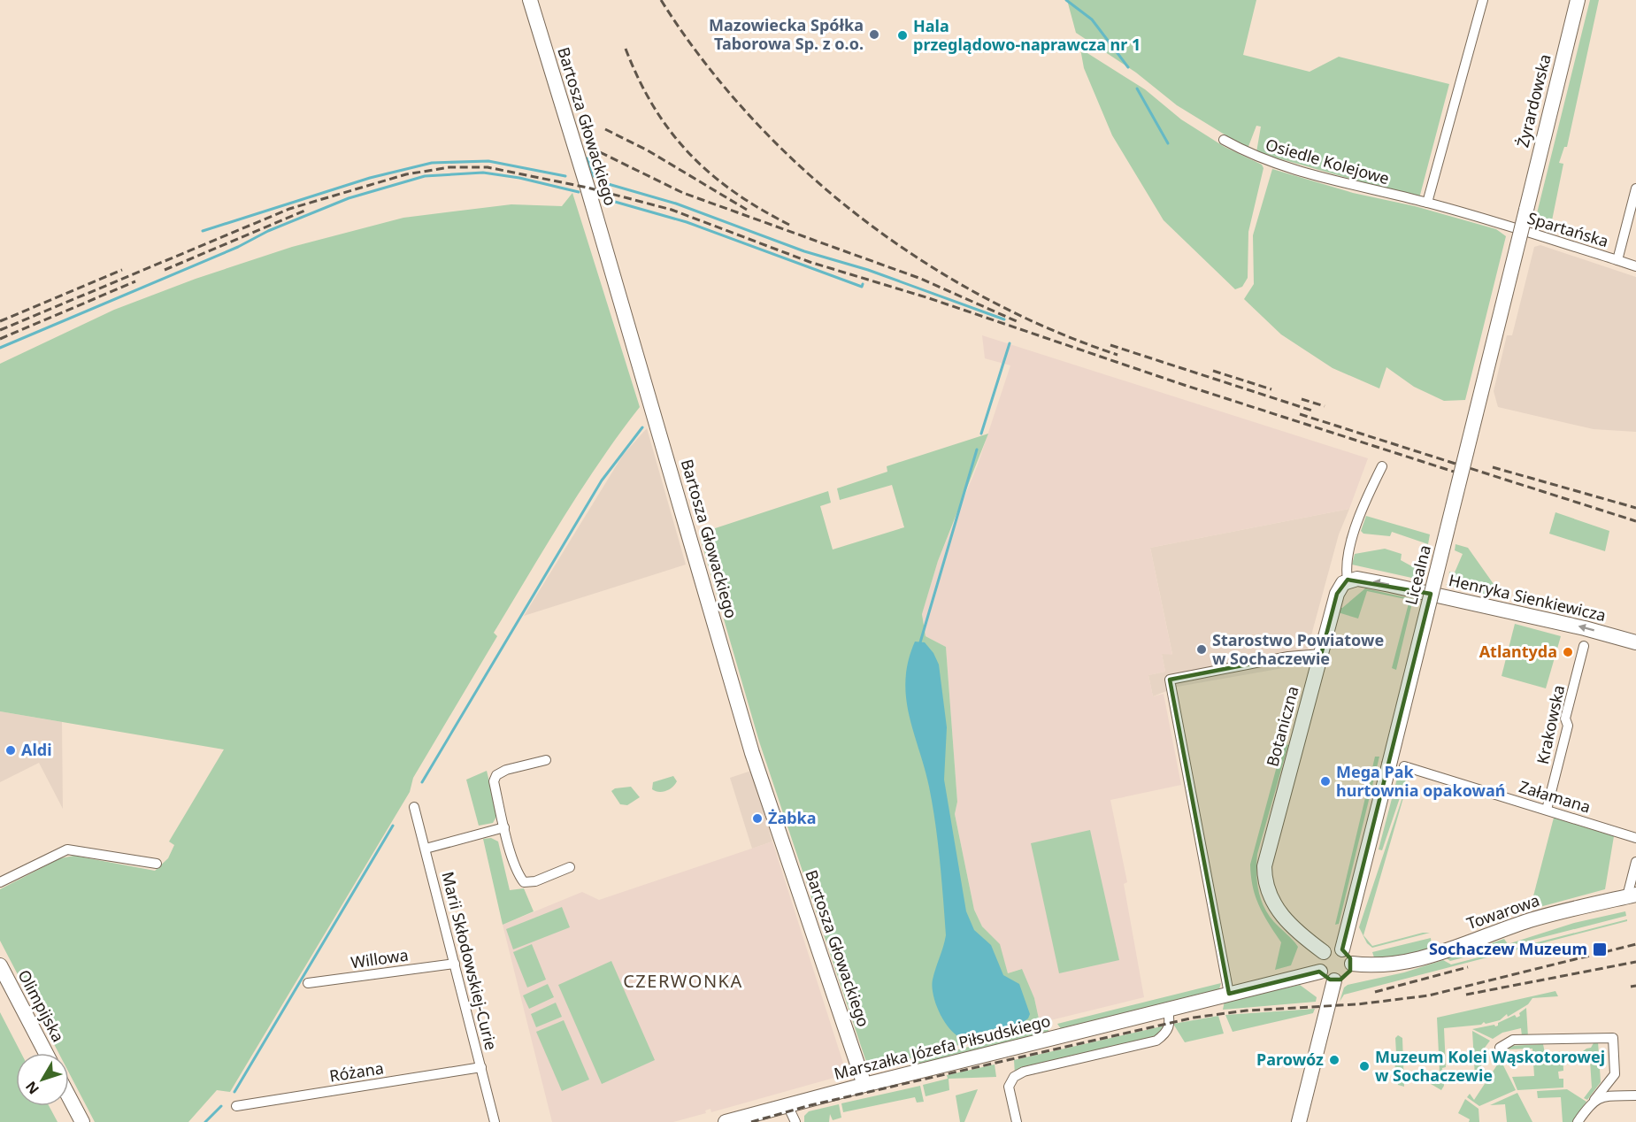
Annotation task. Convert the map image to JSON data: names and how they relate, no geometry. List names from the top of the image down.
{
  "streets": {
    "street": [
      "Żyrardowska",
      "Bartosza Głowackiego",
      "Osiedle Kolejowe",
      "Spartańska",
      "Licealna",
      "Henryka Sienkiewicza",
      "Krakowska",
      "Botaniczna",
      "Załamana",
      "Towarowa",
      "Willowa",
      "Marii Skłodowskiej-Curie",
      "Olimpijska",
      "Marszałka Józefa Piłsudskiego",
      "Różana"
    ]
  },
  "crossings": [
    ["Żyrardowska", "Licealna"],
    ["Bartosza Głowackiego", "Marszałka Józefa Piłsudskiego"],
    ["Osiedle Kolejowe", "Spartańska"],
    ["Licealna", "Henryka Sienkiewicza"],
    ["Licealna", "Botaniczna"],
    ["Licealna", "Załamana"],
    ["Licealna", "Towarowa"],
    ["Licealna", "Marszałka Józefa Piłsudskiego"],
    ["Henryka Sienkiewicza", "Botaniczna"],
    ["Krakowska", "Załamana"],
    ["Botaniczna", "Towarowa"],
    ["Botaniczna", "Marszałka Józefa Piłsudskiego"],
    ["Towarowa", "Marszałka Józefa Piłsudskiego"],
    ["Willowa", "Marii Skłodowskiej-Curie"],
    ["Marii Skłodowskiej-Curie", "Różana"]
  ],
  "one_way": ["Henryka Sienkiewicza"],
  "districts": ["CZERWONKA"],
  "places": {
    "other": [
      "Mazowiecka Spółka Taborowa Sp. z o.o.",
      "Hala przeglądowo-naprawcza nr 1",
      "Starostwo Powiatowe w Sochaczewie",
      "Atlantyda",
      "Aldi",
      "Mega Pak hurtownia opakowań",
      "Żabka",
      "Parowóz",
      "Muzeum Kolei Wąskotorowej w Sochaczewie"
    ],
    "transit": ["Sochaczew Muzeum"]
  },
  "north": "bottom left"
}
